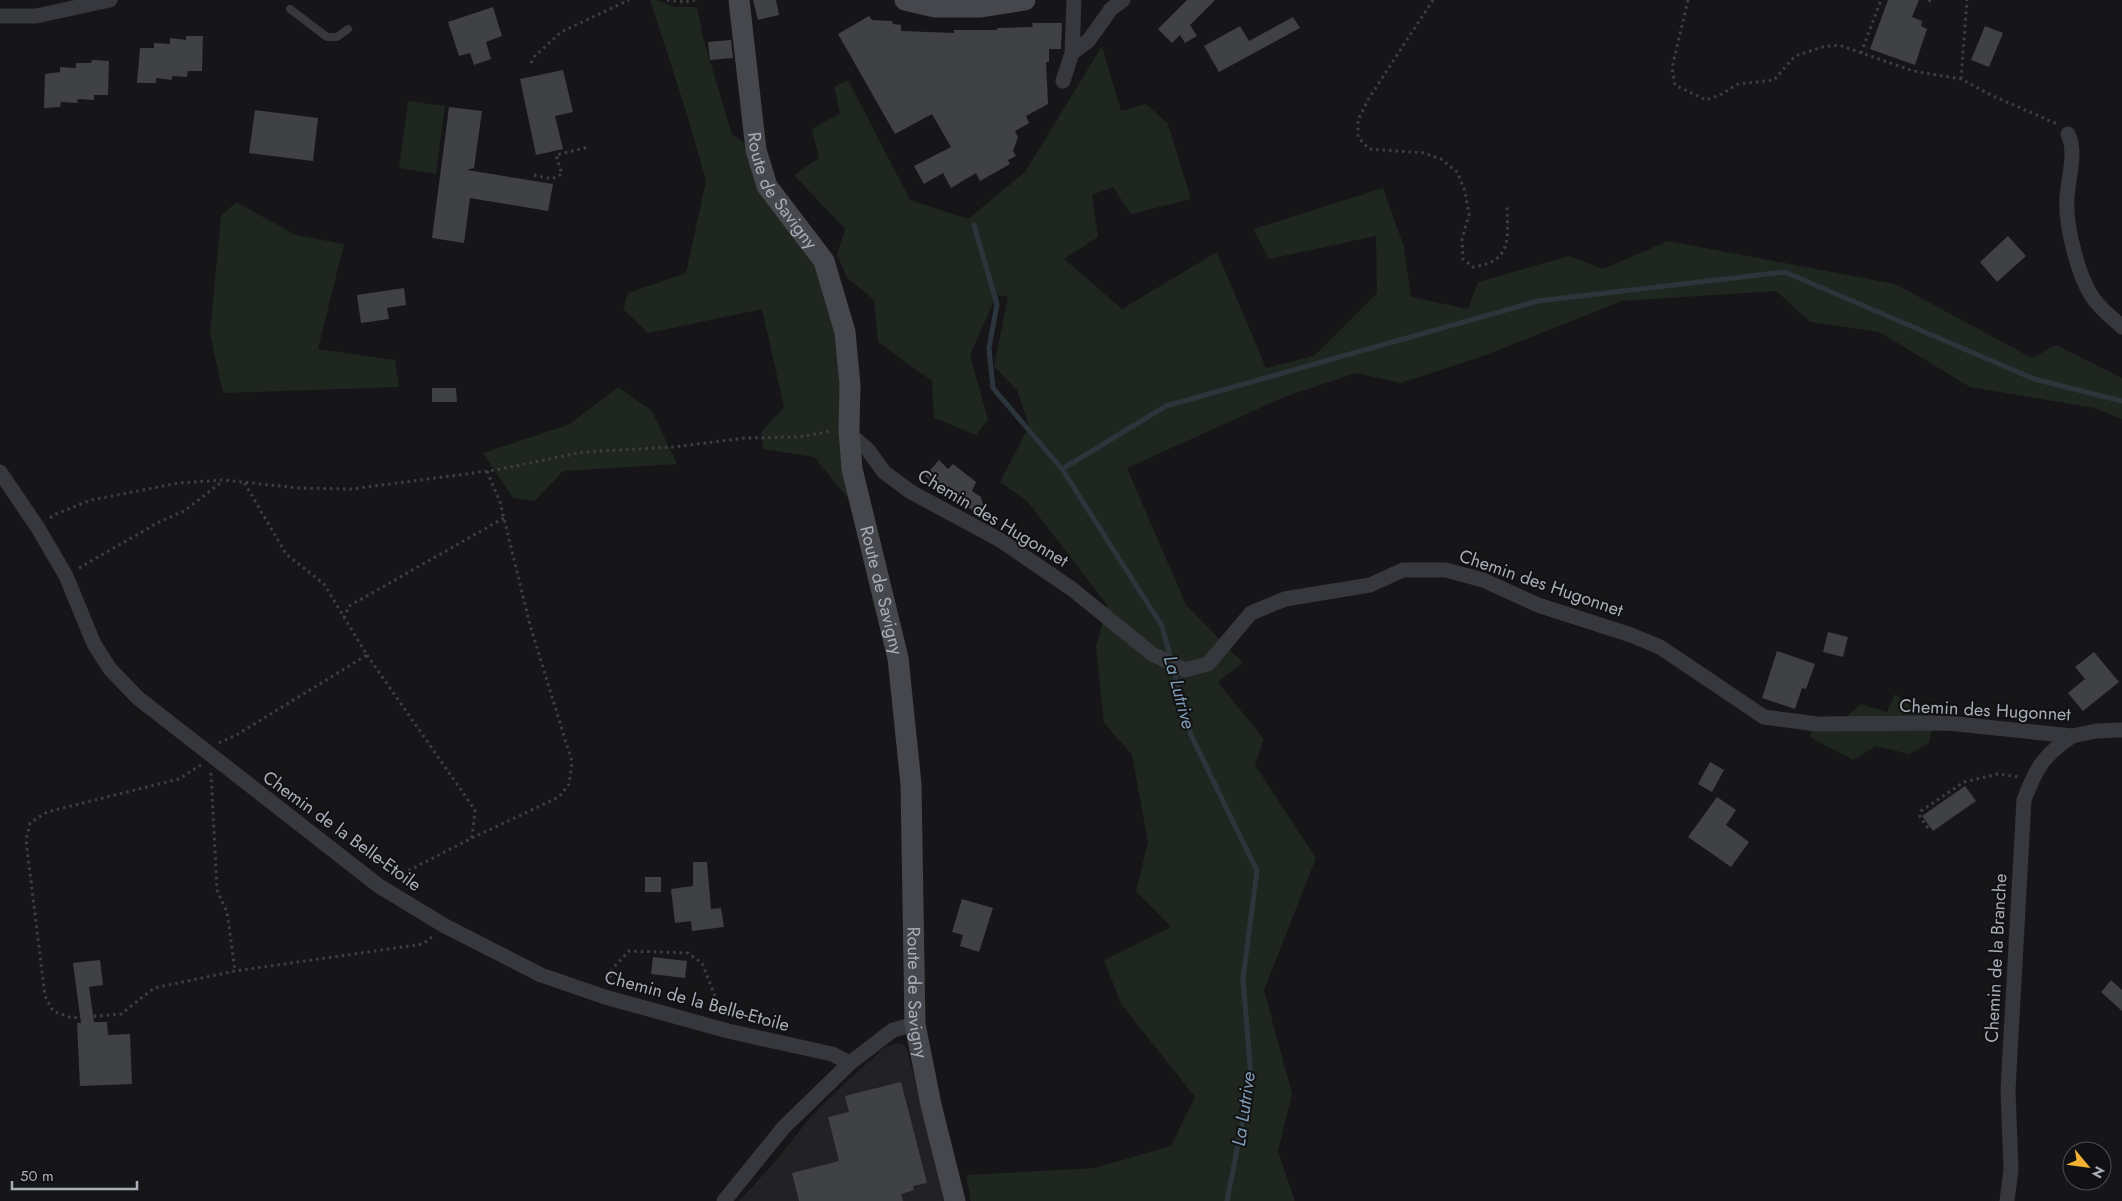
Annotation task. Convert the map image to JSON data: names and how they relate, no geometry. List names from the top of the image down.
{
  "streets": {
    "street": [
      "Route de Savigny",
      "Chemin des Hugonnet",
      "Chemin de la Belle-Etoile",
      "Chemin de la Branche"
    ]
  },
  "crossings": [
    ["Route de Savigny", "Chemin des Hugonnet"],
    ["Chemin des Hugonnet", "Chemin de la Branche"]
  ],
  "water": ["La Lutrive"],
  "scale_bar": "50 m",
  "north": "bottom right"
}
